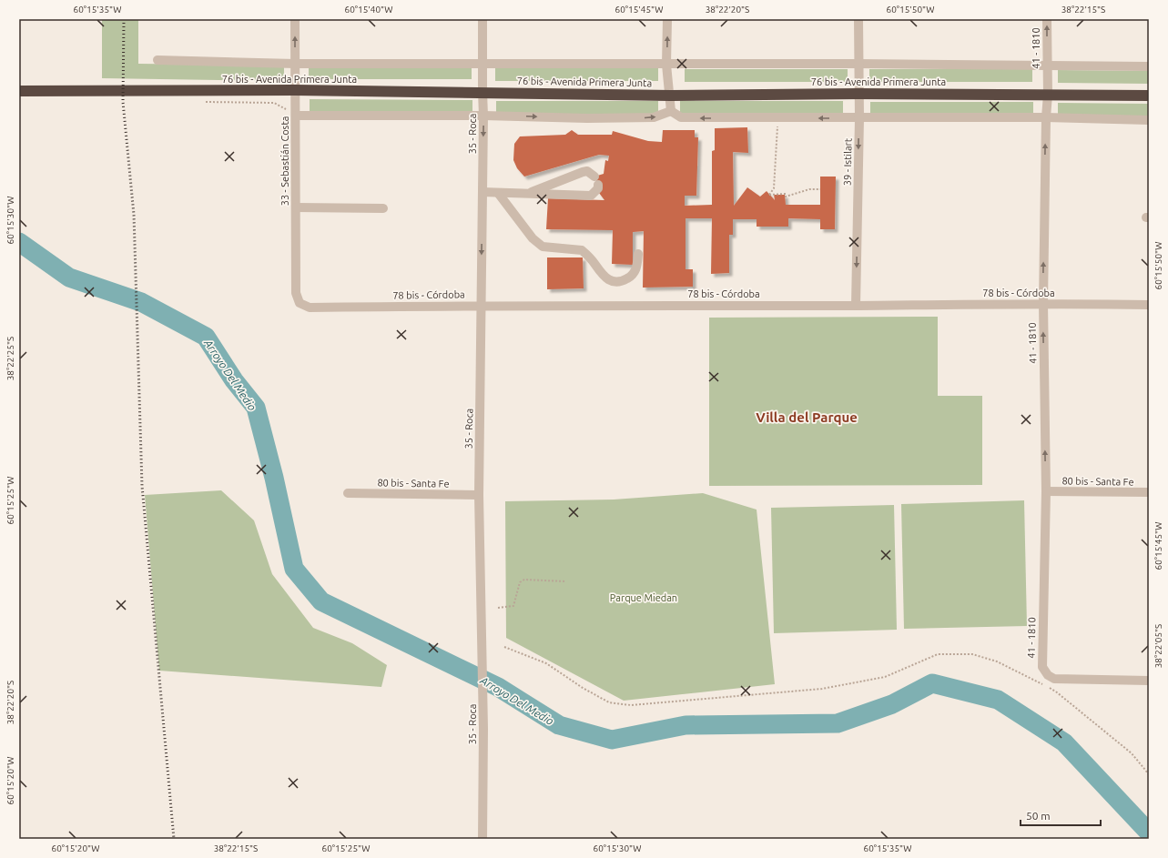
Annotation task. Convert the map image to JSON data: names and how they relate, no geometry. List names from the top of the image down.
{
  "streets": {
    "highway": ["76 bis - Avenida Primera Junta"],
    "street": [
      "41 - 1810",
      "35 - Roca",
      "33 - Sebastián Costa",
      "39 - Istilart",
      "78 bis - Córdoba",
      "80 bis - Santa Fe"
    ]
  },
  "crossings": [
    ["41 - 1810", "76 bis - Avenida Primera Junta"],
    ["41 - 1810", "78 bis - Córdoba"],
    ["41 - 1810", "80 bis - Santa Fe"],
    ["76 bis - Avenida Primera Junta", "35 - Roca"],
    ["76 bis - Avenida Primera Junta", "33 - Sebastián Costa"],
    ["76 bis - Avenida Primera Junta", "39 - Istilart"],
    ["35 - Roca", "78 bis - Córdoba"],
    ["35 - Roca", "80 bis - Santa Fe"],
    ["33 - Sebastián Costa", "78 bis - Córdoba"],
    ["39 - Istilart", "78 bis - Córdoba"]
  ],
  "one_way": ["41 - 1810", "39 - Istilart"],
  "districts": ["Villa del Parque"],
  "water": ["Arroyo Del Medio"],
  "parks": ["Parque Miedan"],
  "scale_bar": "50 m",
  "coordinates": [
    "60°15'35\"W",
    "60°15'40\"W",
    "60°15'45\"W",
    "38°22'20\"S",
    "60°15'50\"W",
    "38°22'15\"S",
    "60°15'30\"W",
    "38°22'25\"S",
    "60°15'25\"W",
    "38°22'05\"S",
    "60°15'20\"W"
  ]
}
